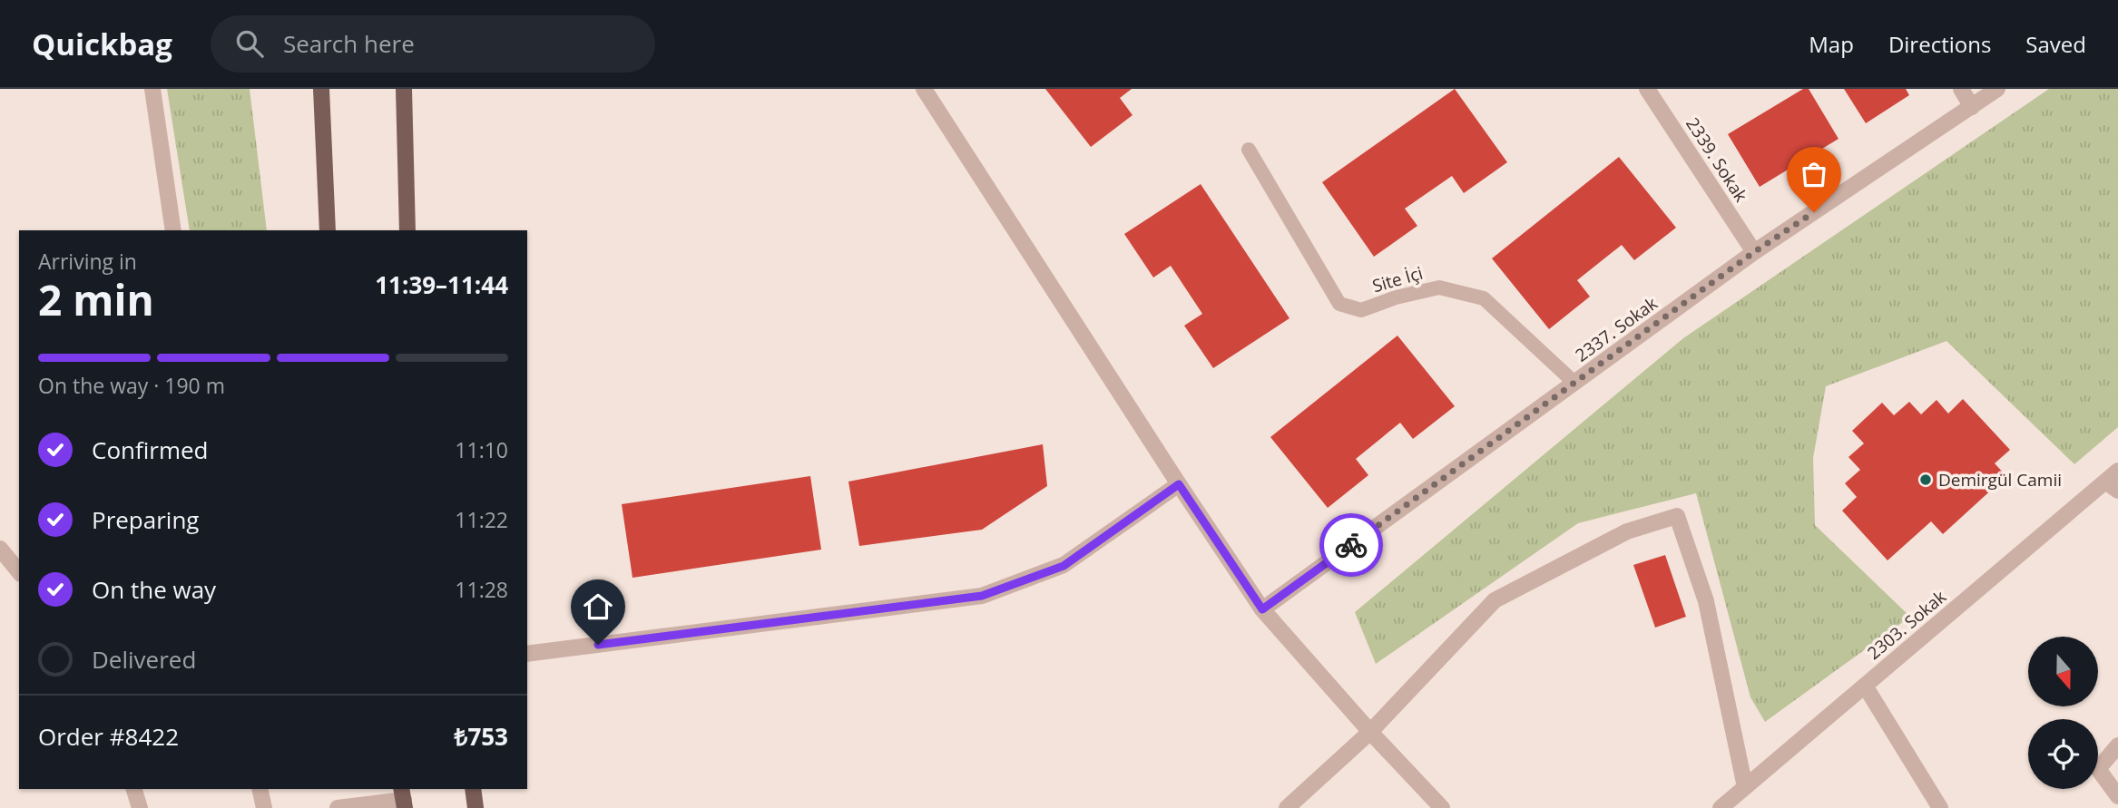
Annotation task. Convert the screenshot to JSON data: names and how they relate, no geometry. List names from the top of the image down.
{
  "streets": {
    "street": ["2339. Sokak", "2337. Sokak", "2303. Sokak"],
    "lane": ["Site İçi"]
  },
  "crossings": [
    ["2339. Sokak", "2337. Sokak"],
    ["Site İçi", "2337. Sokak"]
  ],
  "places": ["Demirgül Camii"],
  "north": "bottom",
  "page": {
    "header": "Quickbag",
    "search": "Search here",
    "nav": ["Map", "Directions", "Saved"],
    "heading": ["2 min", "Arriving in", "11:39–11:44"],
    "panel": ["Order #8422", "₺753"],
    "bar": "On the way · 190 m",
    "list": [
      ["Confirmed", "11:10"],
      ["Preparing", "11:22"],
      ["On the way", "11:28"],
      "Delivered"
    ]
  }
}
